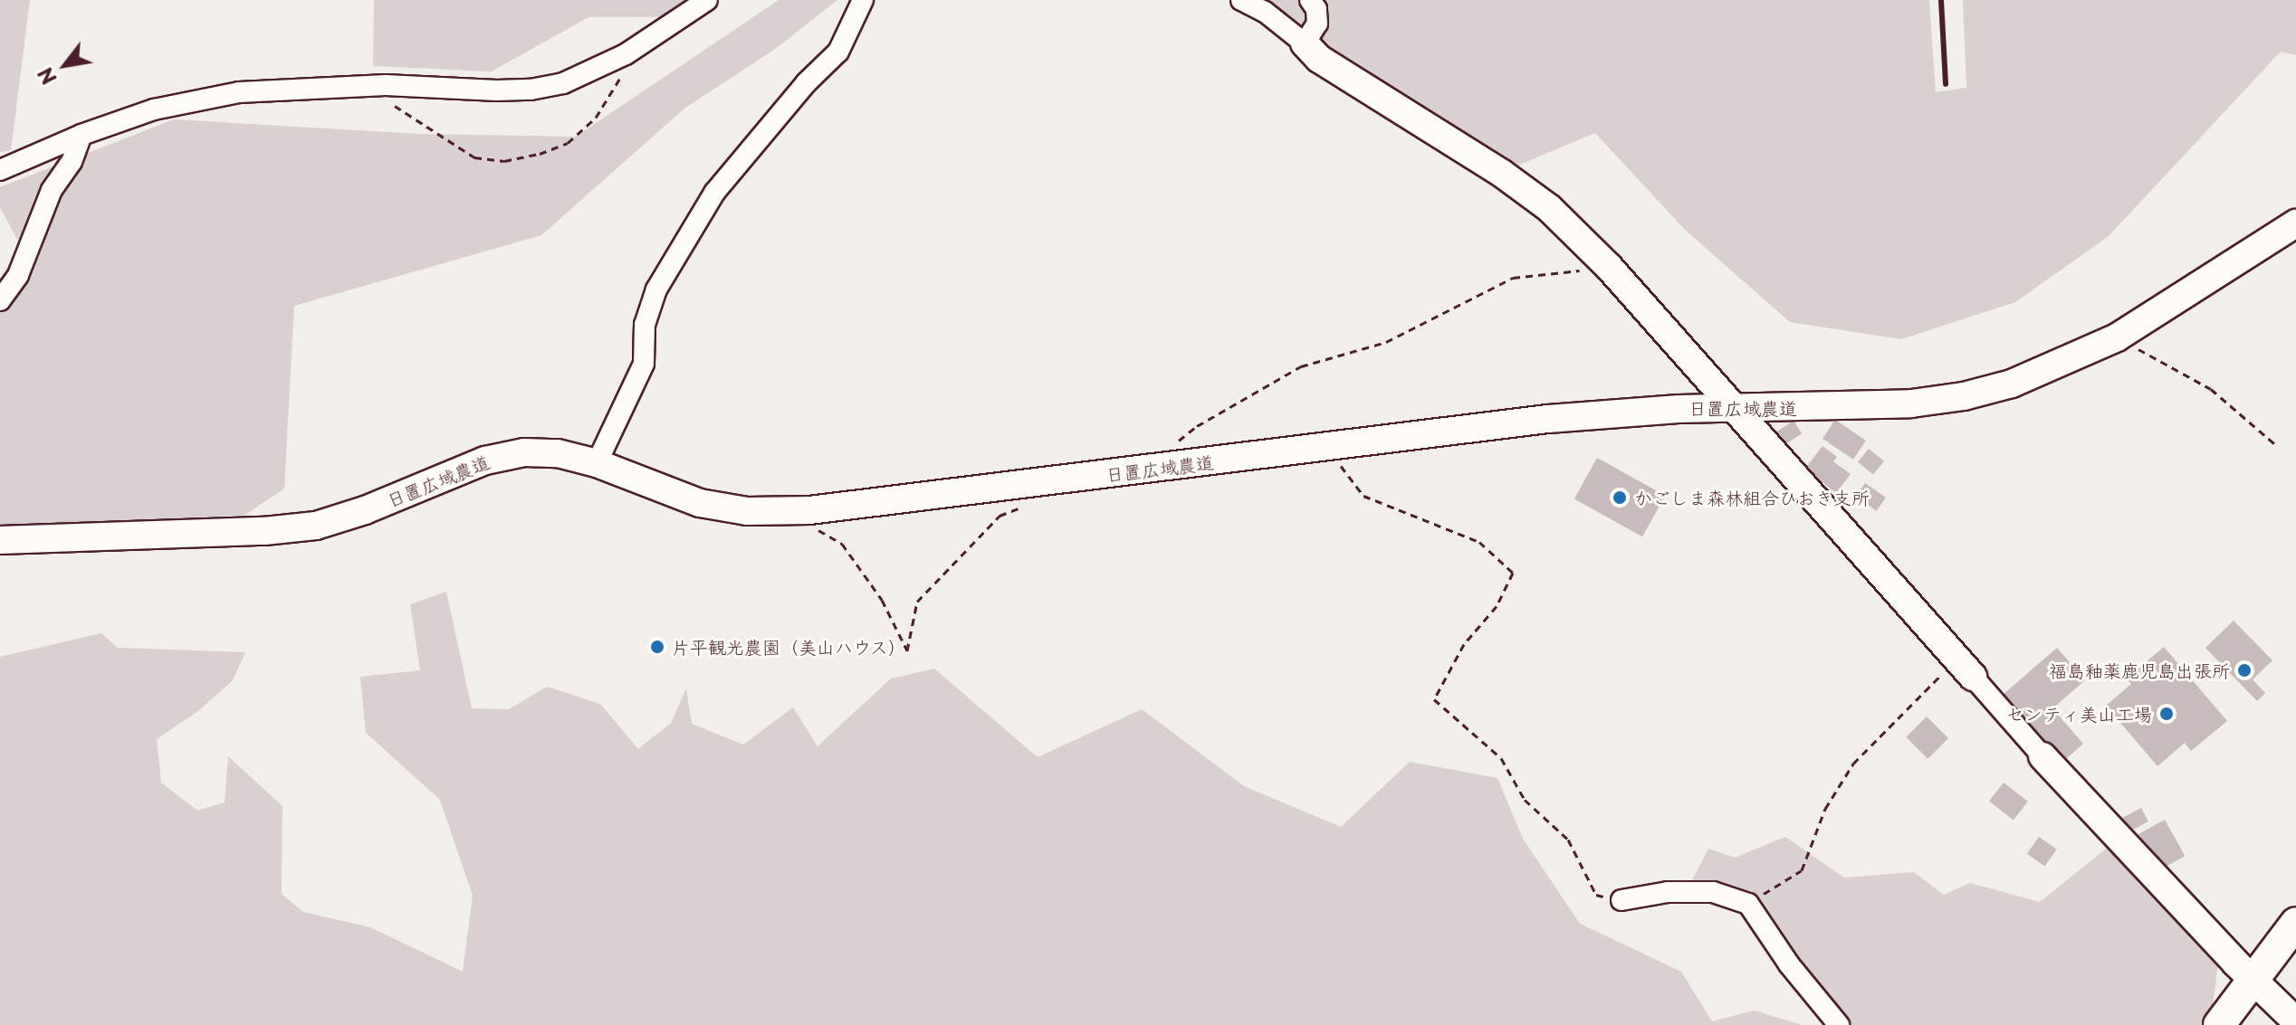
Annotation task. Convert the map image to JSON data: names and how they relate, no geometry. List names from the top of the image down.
{
  "streets": {
    "street": ["日置広域農道"]
  },
  "places": [
    "かごしま森林組合ひおき支所",
    "片平観光農園（美山ハウス）",
    "福島釉薬鹿児島出張所",
    "センティ美山工場"
  ],
  "north": "bottom left"
}
